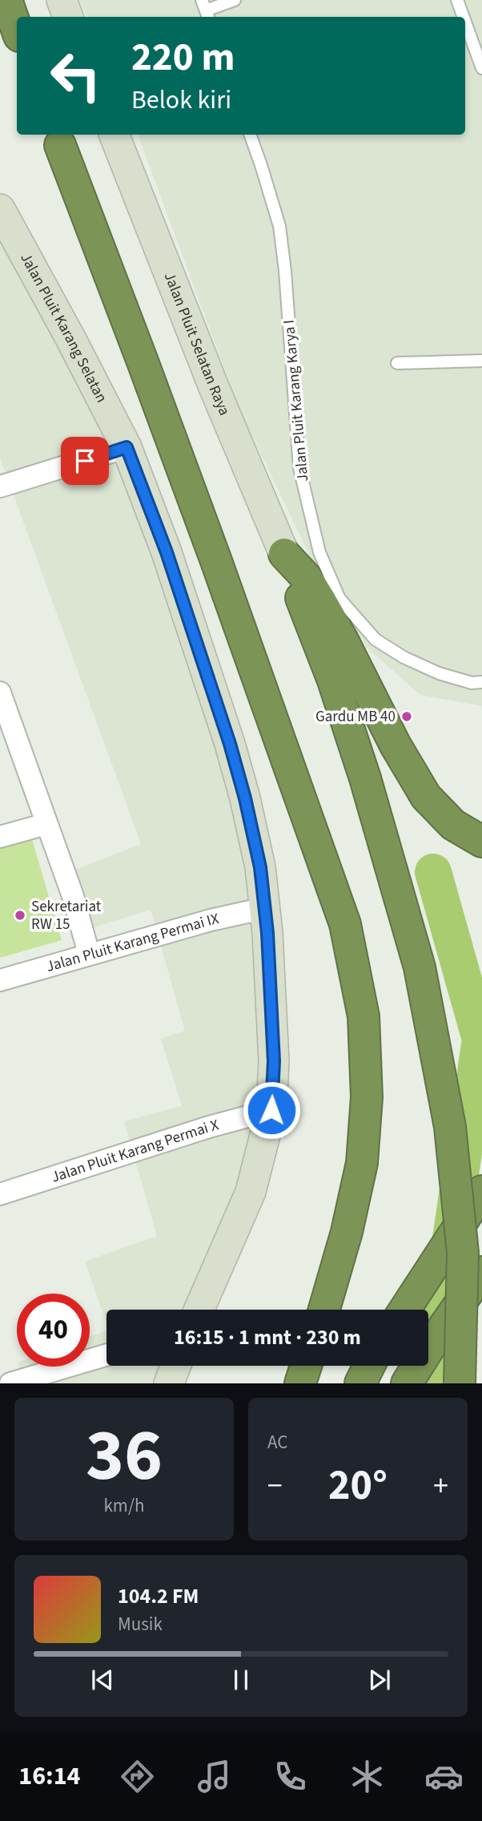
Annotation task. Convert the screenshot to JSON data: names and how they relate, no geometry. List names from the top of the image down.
{
  "streets": {
    "street": [
      "Jalan Pluit Karang Selatan",
      "Jalan Pluit Selatan Raya",
      "Jalan Pluit Karang Permai IX",
      "Jalan Pluit Karang Permai X"
    ],
    "lane": ["Jalan Pluit Karang Karya I"]
  },
  "crossings": [
    ["Jalan Pluit Karang Selatan", "Jalan Pluit Karang Permai IX"],
    ["Jalan Pluit Karang Selatan", "Jalan Pluit Karang Permai X"]
  ],
  "places": ["Gardu MB 40", "Sekretariat RW 15"],
  "page": {
    "turn": ["220 m", "Belok kiri"],
    "limit": "40",
    "trip": "16:15 · 1 mnt · 230 m",
    "tile": [
      ["36", "km/h"],
      "AC"
    ],
    "heat": ["−", "20°", "+"],
    "song": ["104.2 FM", "Musik"],
    "tabs": "16:14"
  }
}
